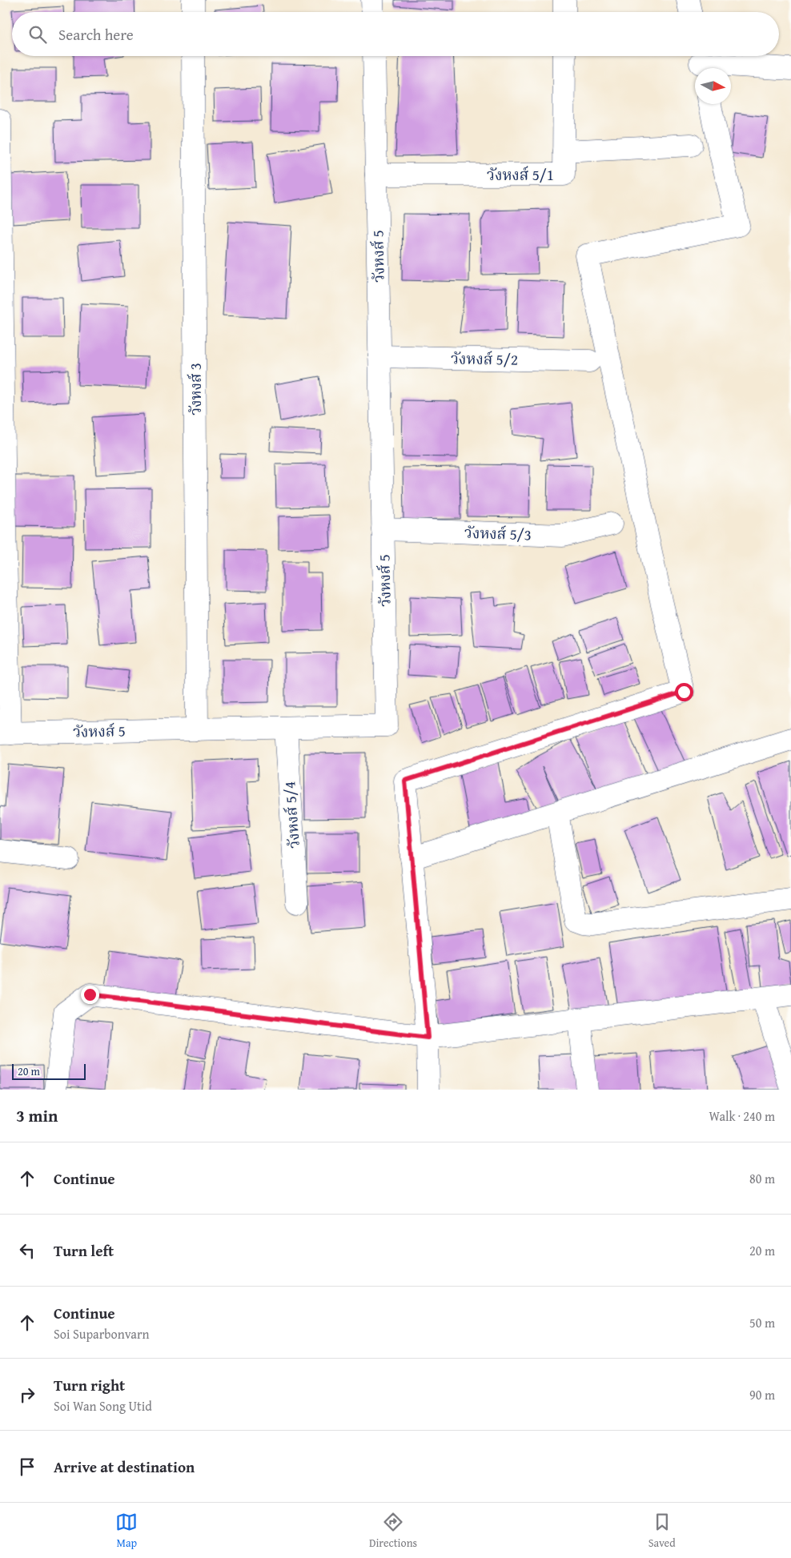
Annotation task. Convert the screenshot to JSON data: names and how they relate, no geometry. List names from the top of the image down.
{
  "streets": {
    "street": [
      "วังหงส์ 5/1",
      "วังหงส์ 5",
      "วังหงส์ 5/2",
      "วังหงส์ 3",
      "วังหงส์ 5/3",
      "วังหงส์ 5/4"
    ]
  },
  "crossings": [
    ["วังหงส์ 5/1", "วังหงส์ 5"],
    ["วังหงส์ 5", "วังหงส์ 5/2"],
    ["วังหงส์ 5", "วังหงส์ 3"],
    ["วังหงส์ 5", "วังหงส์ 5/3"],
    ["วังหงส์ 5", "วังหงส์ 5/4"]
  ],
  "scale_bar": "20 m",
  "north": "right",
  "page": {
    "search": "Search here",
    "scale": "20 m",
    "heading": ["3 min", "Walk · 240 m"],
    "list": [
      ["Continue", "80 m"],
      ["Turn left", "20 m"],
      ["Continue", "Soi Suparbonvarn", "50 m"],
      ["Turn right", "Soi Wan Song Utid", "90 m"],
      "Arrive at destination"
    ],
    "nav": ["Map", "Directions", "Saved"]
  }
}
